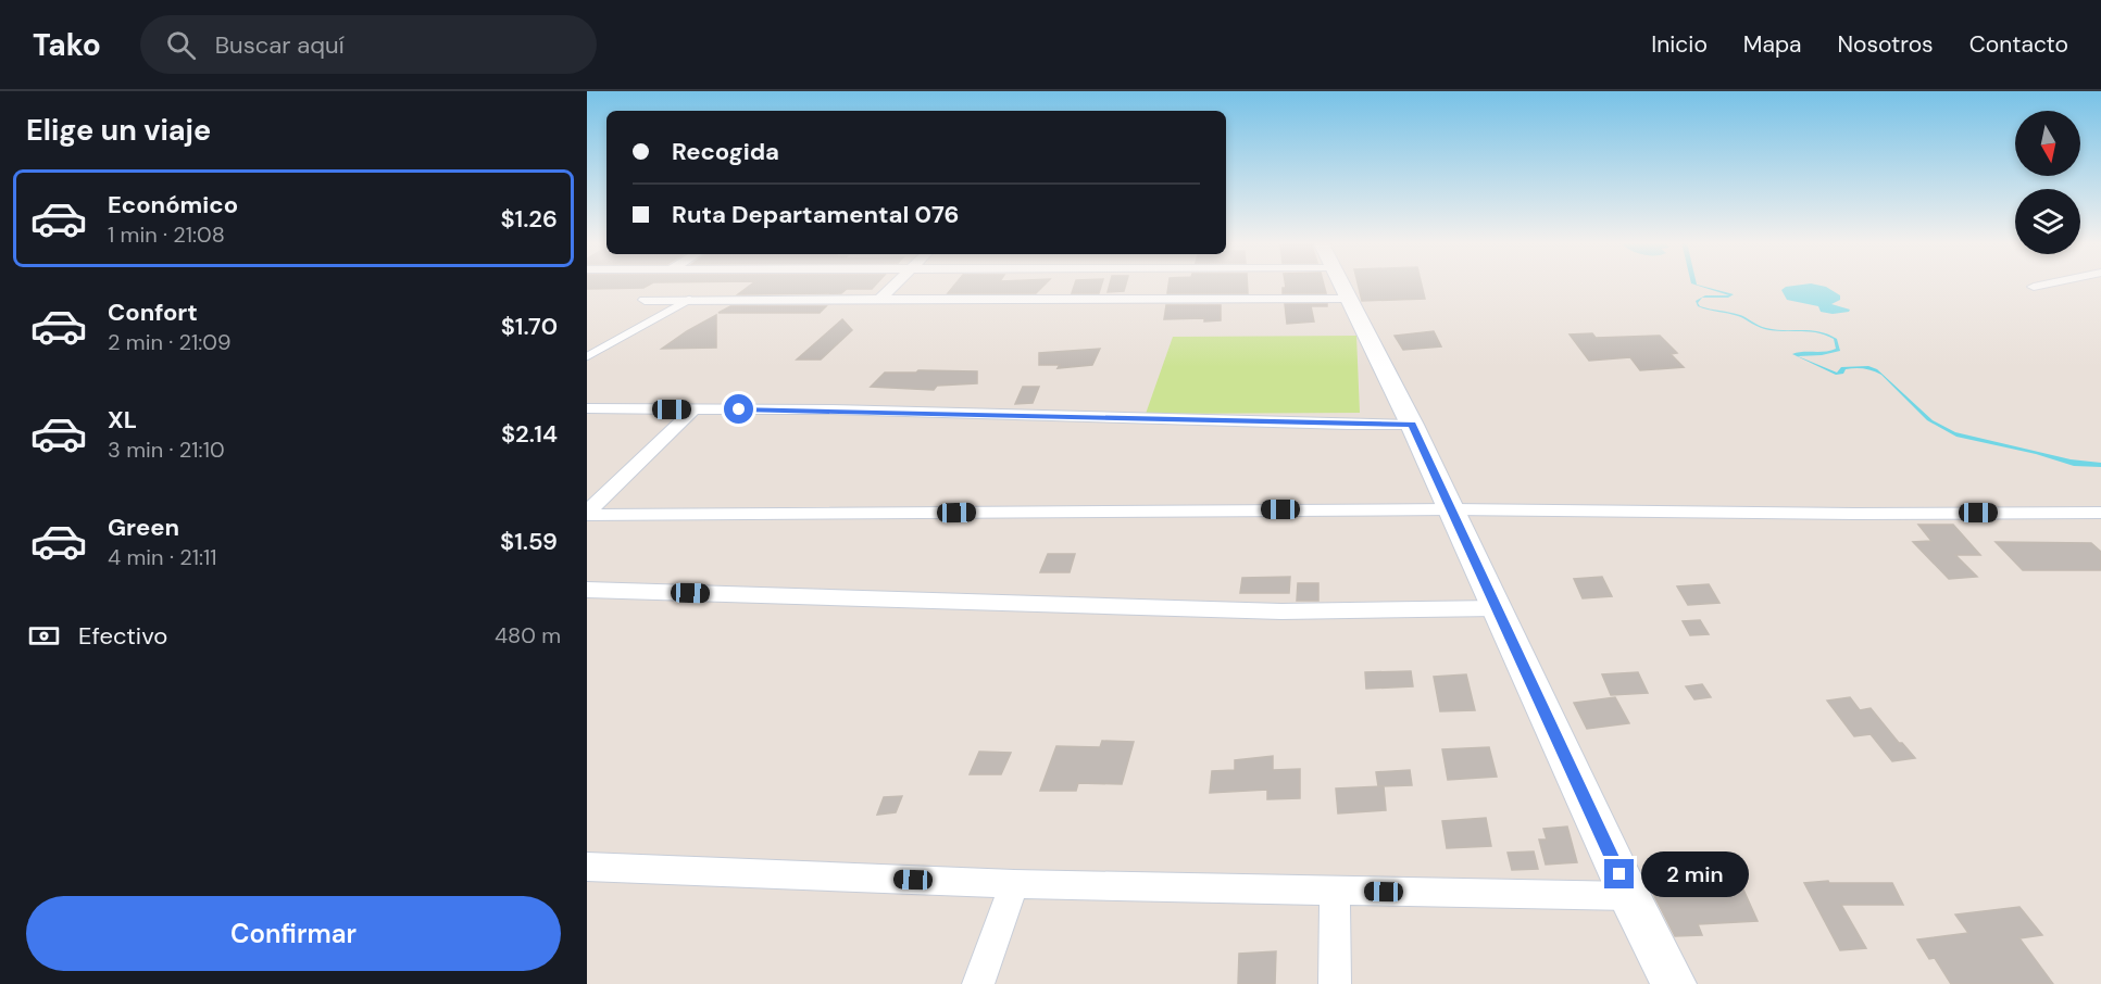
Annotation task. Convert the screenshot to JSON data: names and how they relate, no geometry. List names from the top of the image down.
{
  "north": "bottom",
  "page": {
    "header": "Tako",
    "search": "Buscar aquí",
    "nav": [
      "Inicio",
      "Mapa",
      "Nosotros",
      "Contacto"
    ],
    "heading": "Elige un viaje",
    "banner": ["Recogida", "Ruta Departamental 076"],
    "list": [
      {
        "name": "Económico",
        "note": "1 min · 21:08",
        "value": "$1.26"
      },
      {
        "name": "Confort",
        "note": "2 min · 21:09",
        "value": "$1.70"
      },
      {
        "name": "XL",
        "note": "3 min · 21:10",
        "value": "$2.14"
      },
      {
        "name": "Green",
        "note": "4 min · 21:11",
        "value": "$1.59"
      }
    ],
    "pay": ["Efectivo", "480 m"],
    "bubble": "2 min",
    "buttons": "Confirmar"
  }
}
